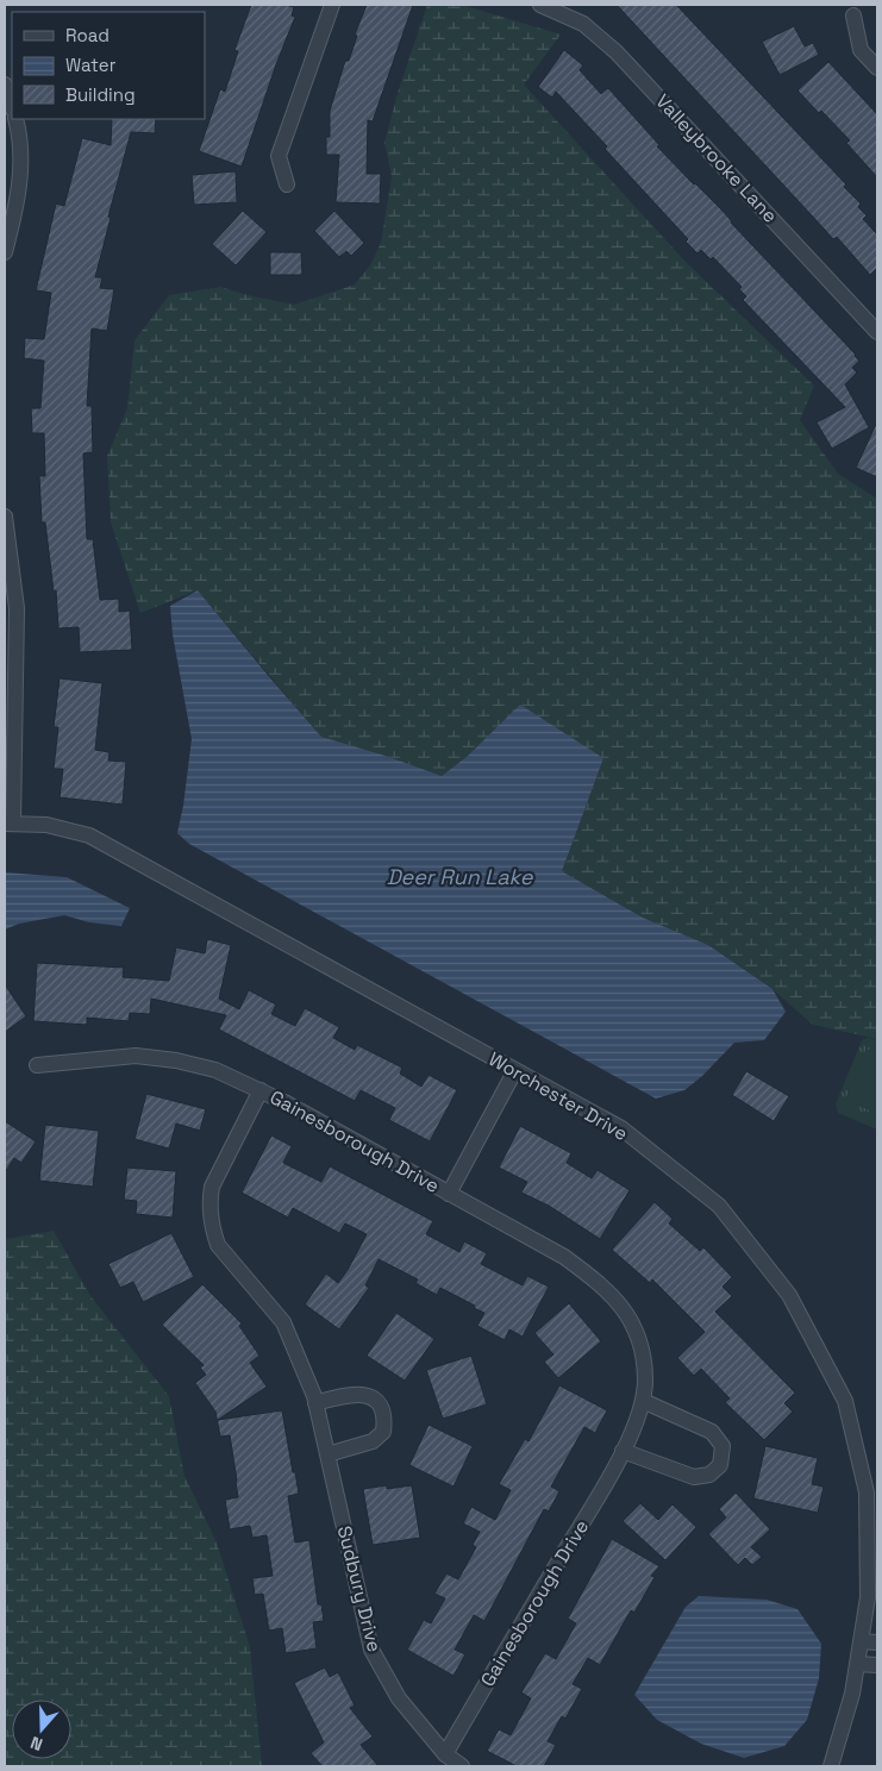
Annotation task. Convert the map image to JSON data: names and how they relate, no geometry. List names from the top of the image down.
{
  "streets": {
    "street": [
      "Valleybrooke Lane",
      "Worchester Drive",
      "Gainesborough Drive",
      "Sudbury Drive"
    ]
  },
  "crossings": [
    ["Worchester Drive", "Gainesborough Drive"],
    ["Gainesborough Drive", "Sudbury Drive"]
  ],
  "water": ["Deer Run Lake"],
  "legend": ["Road", "Water", "Building"],
  "north": "bottom"
}
